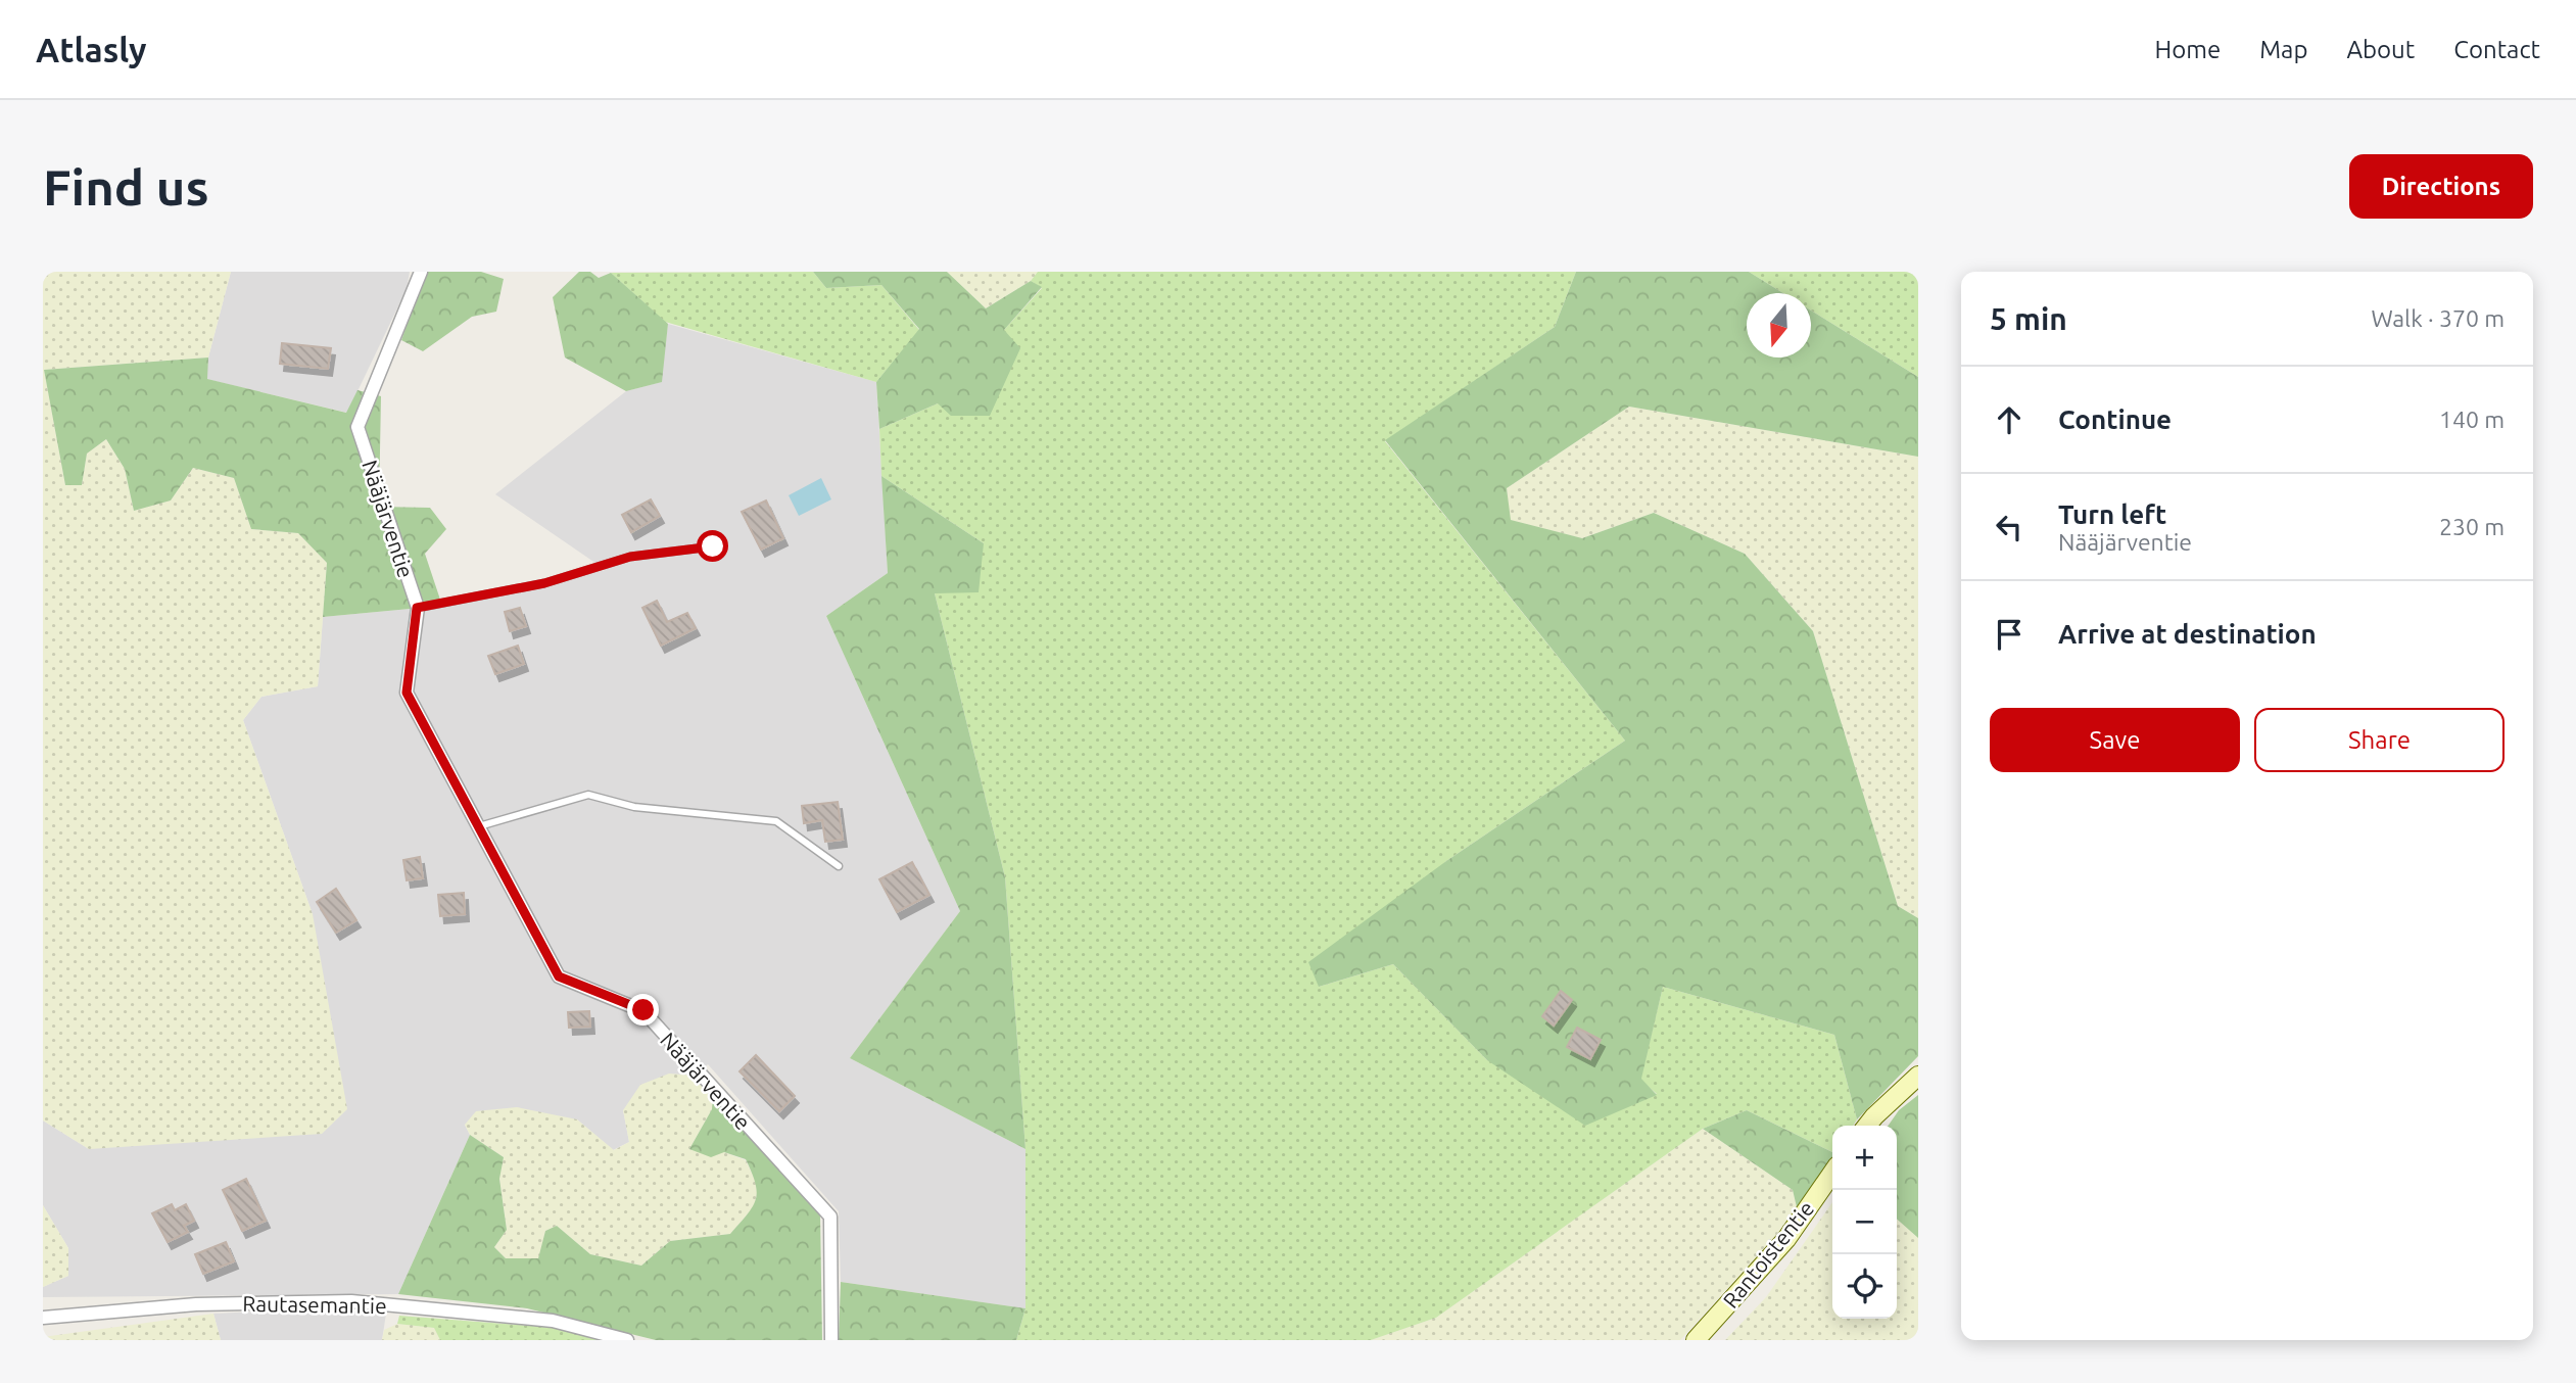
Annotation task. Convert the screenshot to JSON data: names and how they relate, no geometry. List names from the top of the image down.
{
  "streets": {
    "street": ["Nääjärventie", "Rantoistentie", "Rautasemantie"]
  },
  "north": "bottom",
  "page": {
    "header": "Atlasly",
    "nav": [
      "Home",
      "Map",
      "About",
      "Contact"
    ],
    "buttons": [
      "Directions",
      ["Save", "Share"]
    ],
    "title": "Find us",
    "heading": ["5 min", "Walk · 370 m"],
    "list": [
      ["Continue", "140 m"],
      ["Turn left", "Nääjärventie", "230 m"],
      "Arrive at destination"
    ],
    "map_buttons": ["+", "−"]
  }
}
